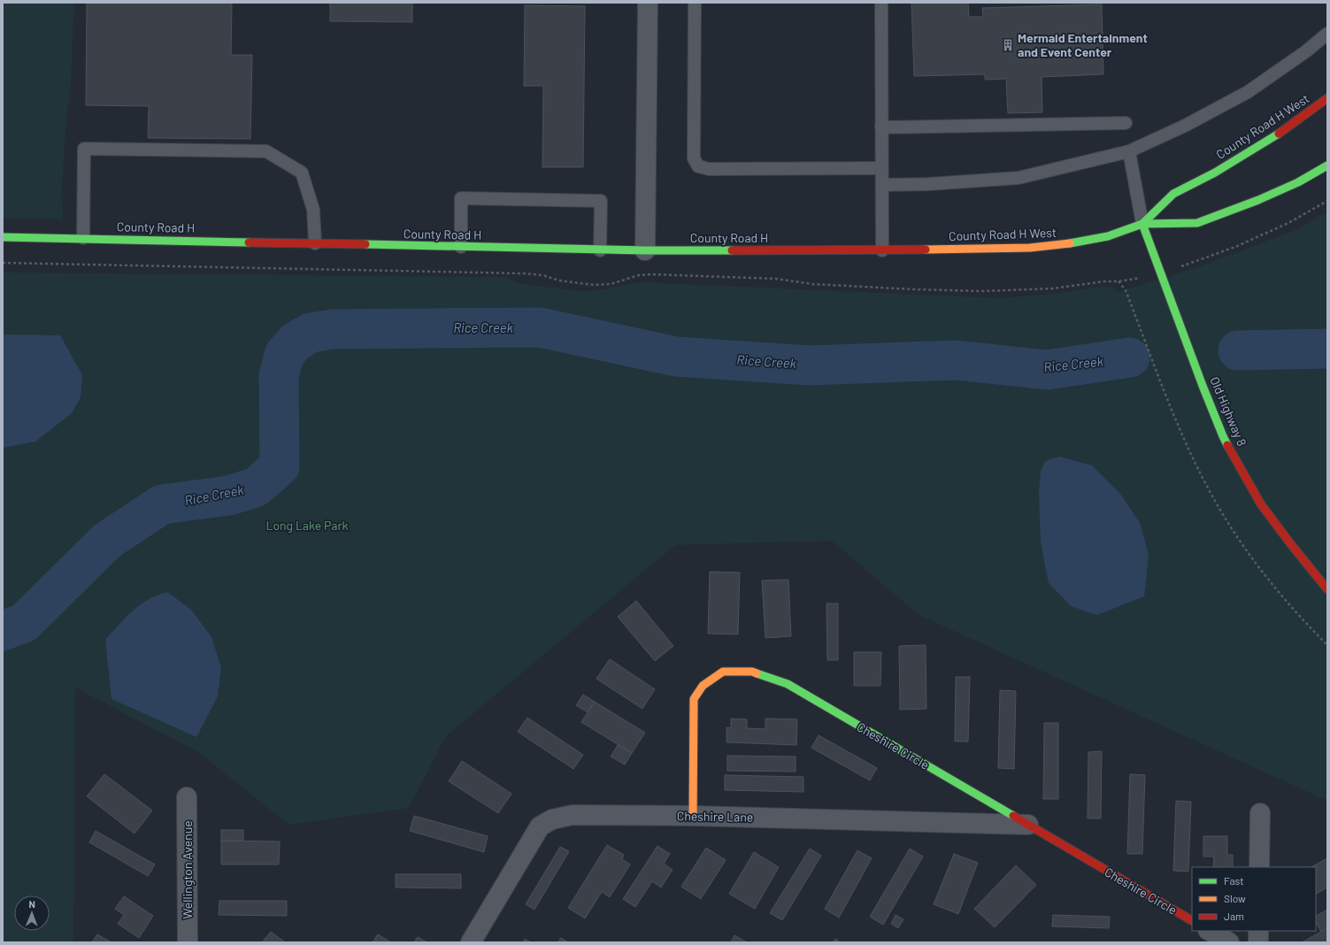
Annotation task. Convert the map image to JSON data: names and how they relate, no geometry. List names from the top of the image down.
{
  "streets": {
    "street": [
      "County Road H West",
      "County Road H",
      "Old Highway 8",
      "Cheshire Circle",
      "Cheshire Lane",
      "Wellington Avenue"
    ]
  },
  "crossings": [
    ["County Road H West", "County Road H"],
    ["County Road H West", "Old Highway 8"],
    ["Cheshire Circle", "Cheshire Lane"]
  ],
  "water": ["Rice Creek"],
  "parks": ["Long Lake Park"],
  "places": {
    "building": ["Mermaid Entertainment and Event Center"]
  },
  "legend": ["Fast", "Slow", "Jam"],
  "north": "top"
}
